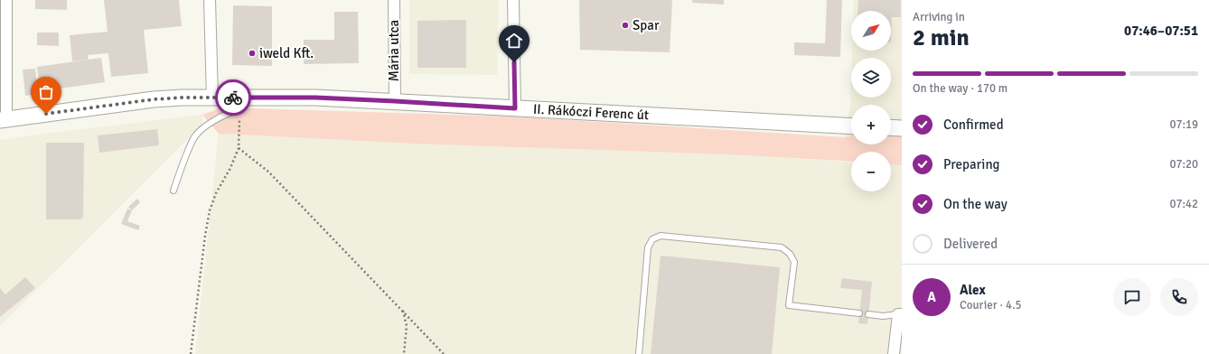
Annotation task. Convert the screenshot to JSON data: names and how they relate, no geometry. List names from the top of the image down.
{
  "streets": {
    "main road": ["II. Rákóczi Ferenc út"],
    "street": ["Mária utca"]
  },
  "crossings": [
    ["Mária utca", "II. Rákóczi Ferenc út"]
  ],
  "places": ["Spar", "iweld Kft."],
  "north": "top right",
  "page": {
    "heading": ["2 min", "Arriving in", "07:46–07:51"],
    "panel": ["Alex", "Courier · 4.5"],
    "map_buttons": ["+", "−"],
    "bar": "On the way · 170 m",
    "list": [
      ["Confirmed", "07:19"],
      ["Preparing", "07:20"],
      ["On the way", "07:42"],
      "Delivered"
    ],
    "round": "A"
  }
}
